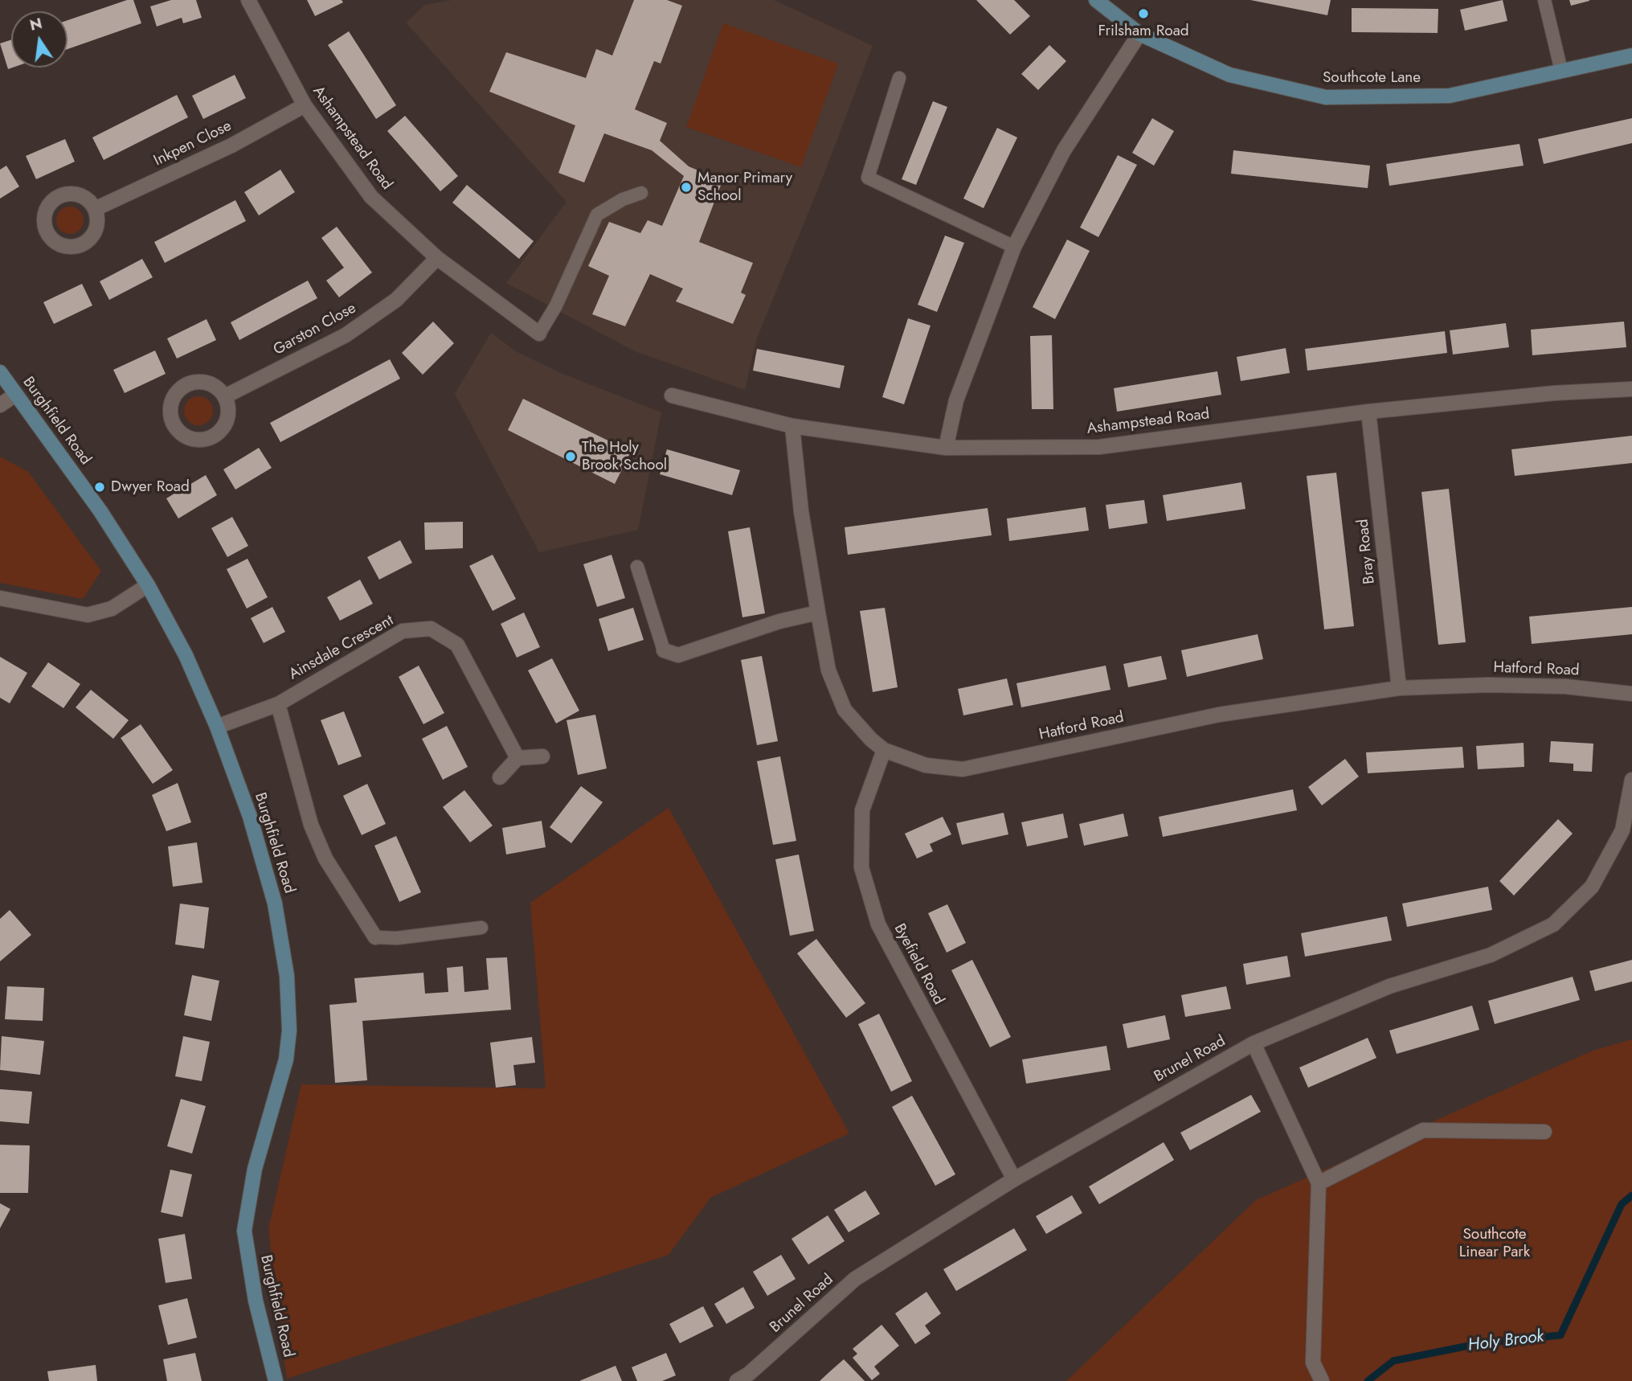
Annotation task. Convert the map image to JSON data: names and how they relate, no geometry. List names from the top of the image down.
{
  "streets": {
    "street": [
      "Southcote Lane",
      "Ashampstead Road",
      "Inkpen Close",
      "Garston Close",
      "Burghfield Road",
      "Bray Road",
      "Ainsdale Crescent",
      "Hatford Road",
      "Byefield Road",
      "Brunel Road"
    ]
  },
  "crossings": [
    ["Ashampstead Road", "Inkpen Close"],
    ["Ashampstead Road", "Garston Close"],
    ["Ashampstead Road", "Bray Road"],
    ["Ashampstead Road", "Hatford Road"],
    ["Burghfield Road", "Ainsdale Crescent"],
    ["Bray Road", "Hatford Road"],
    ["Hatford Road", "Byefield Road"],
    ["Byefield Road", "Brunel Road"]
  ],
  "water": ["Holy Brook"],
  "parks": ["Southcote Linear Park"],
  "places": [
    "Frilsham Road",
    "Manor Primary School",
    "The Holy Brook School",
    "Dwyer Road"
  ],
  "north": "top"
}
